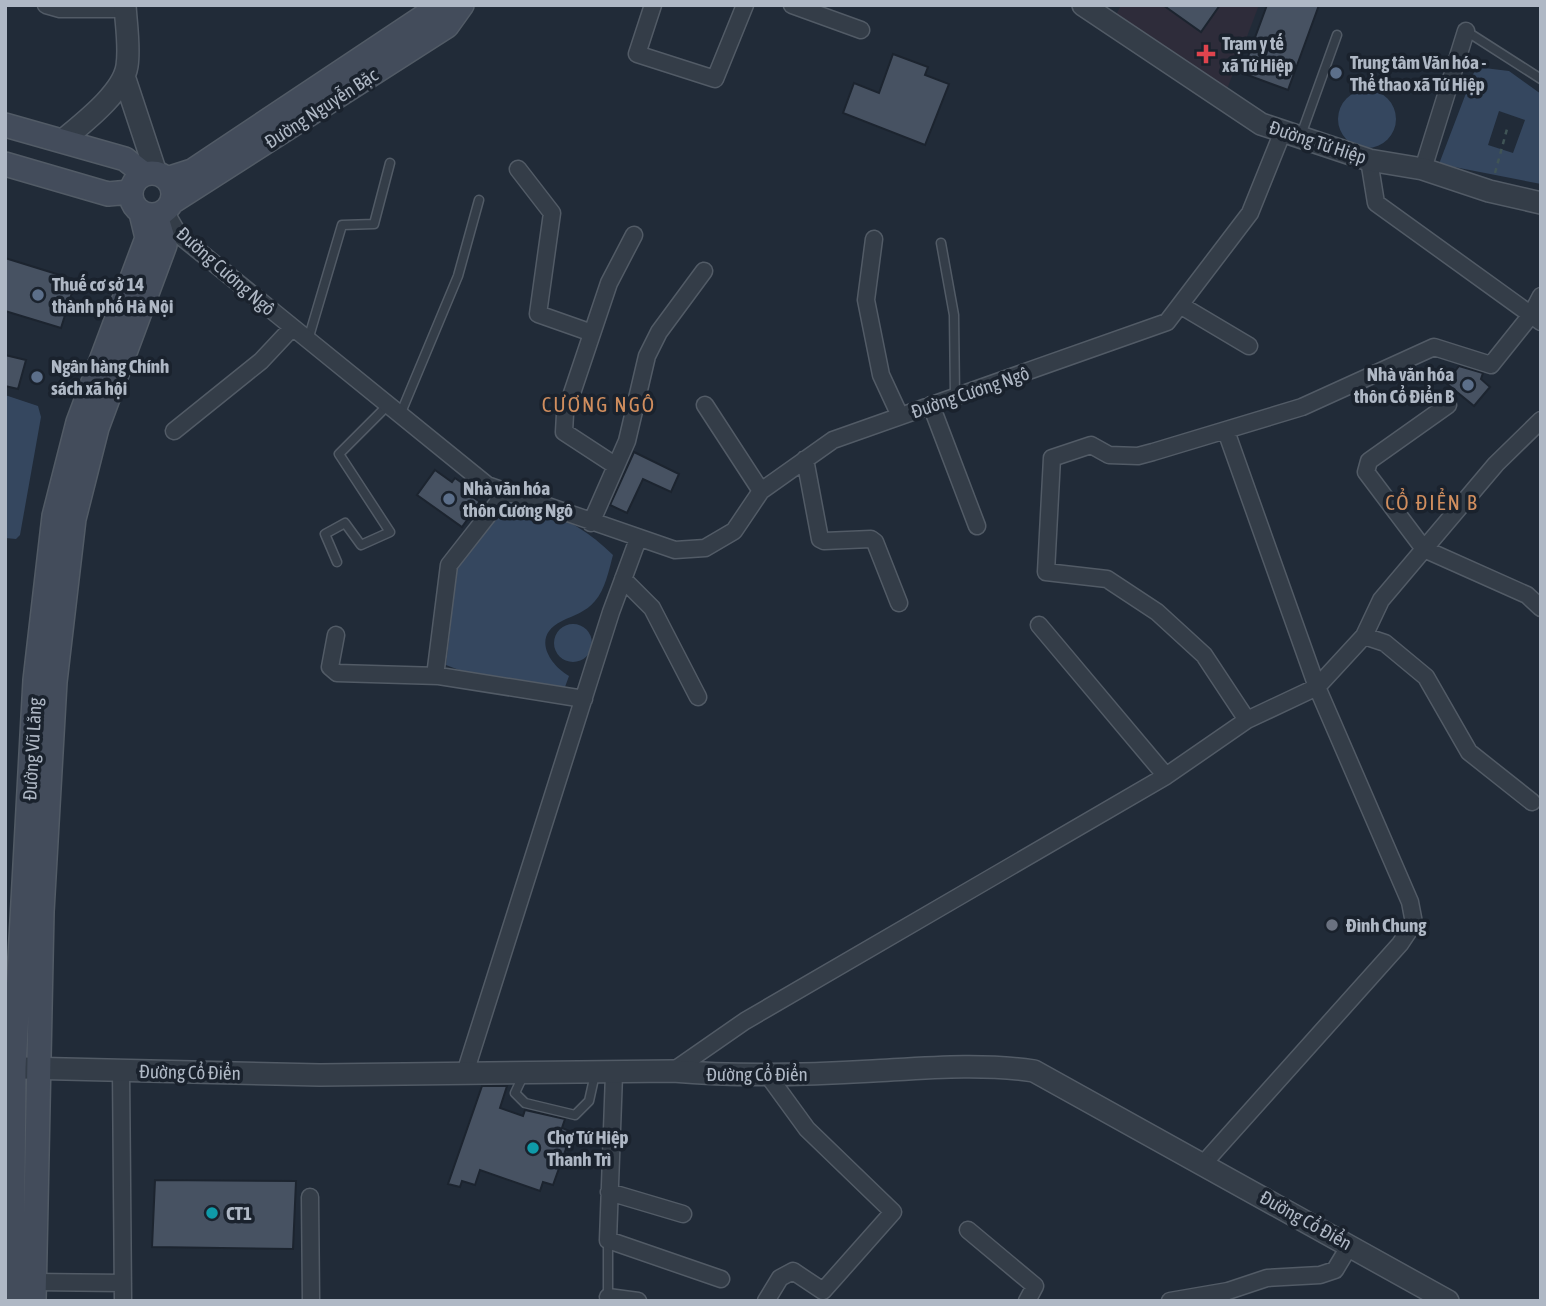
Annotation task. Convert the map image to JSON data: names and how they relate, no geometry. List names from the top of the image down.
{
  "streets": {
    "main road": ["Đường Nguyễn Bặc", "Đường Vũ Lăng"],
    "street": ["Đường Tứ Hiệp", "Đường Cương Ngô", "Đường Cổ Điển"]
  },
  "crossings": [
    ["Đường Nguyễn Bặc", "Đường Cương Ngô"],
    ["Đường Nguyễn Bặc", "Đường Vũ Lăng"],
    ["Đường Tứ Hiệp", "Đường Cương Ngô"],
    ["Đường Cương Ngô", "Đường Vũ Lăng"],
    ["Đường Vũ Lăng", "Đường Cổ Điển"]
  ],
  "districts": ["CƯƠNG NGÔ", "CỔ ĐIỂN B"],
  "places": {
    "health": ["Trạm y tế xã Tứ Hiệp"],
    "other": [
      "Trung tâm Văn hóa - Thể thao xã Tứ Hiệp",
      "Thuế cơ sở 14 thành phố Hà Nội",
      "Ngân hàng Chính sách xã hội",
      "Nhà văn hóa thôn Cổ Điển B",
      "Nhà văn hóa thôn Cương Ngô",
      "Đình Chung",
      "Chợ Tứ Hiệp Thanh Trì",
      "CT1"
    ]
  }
}
